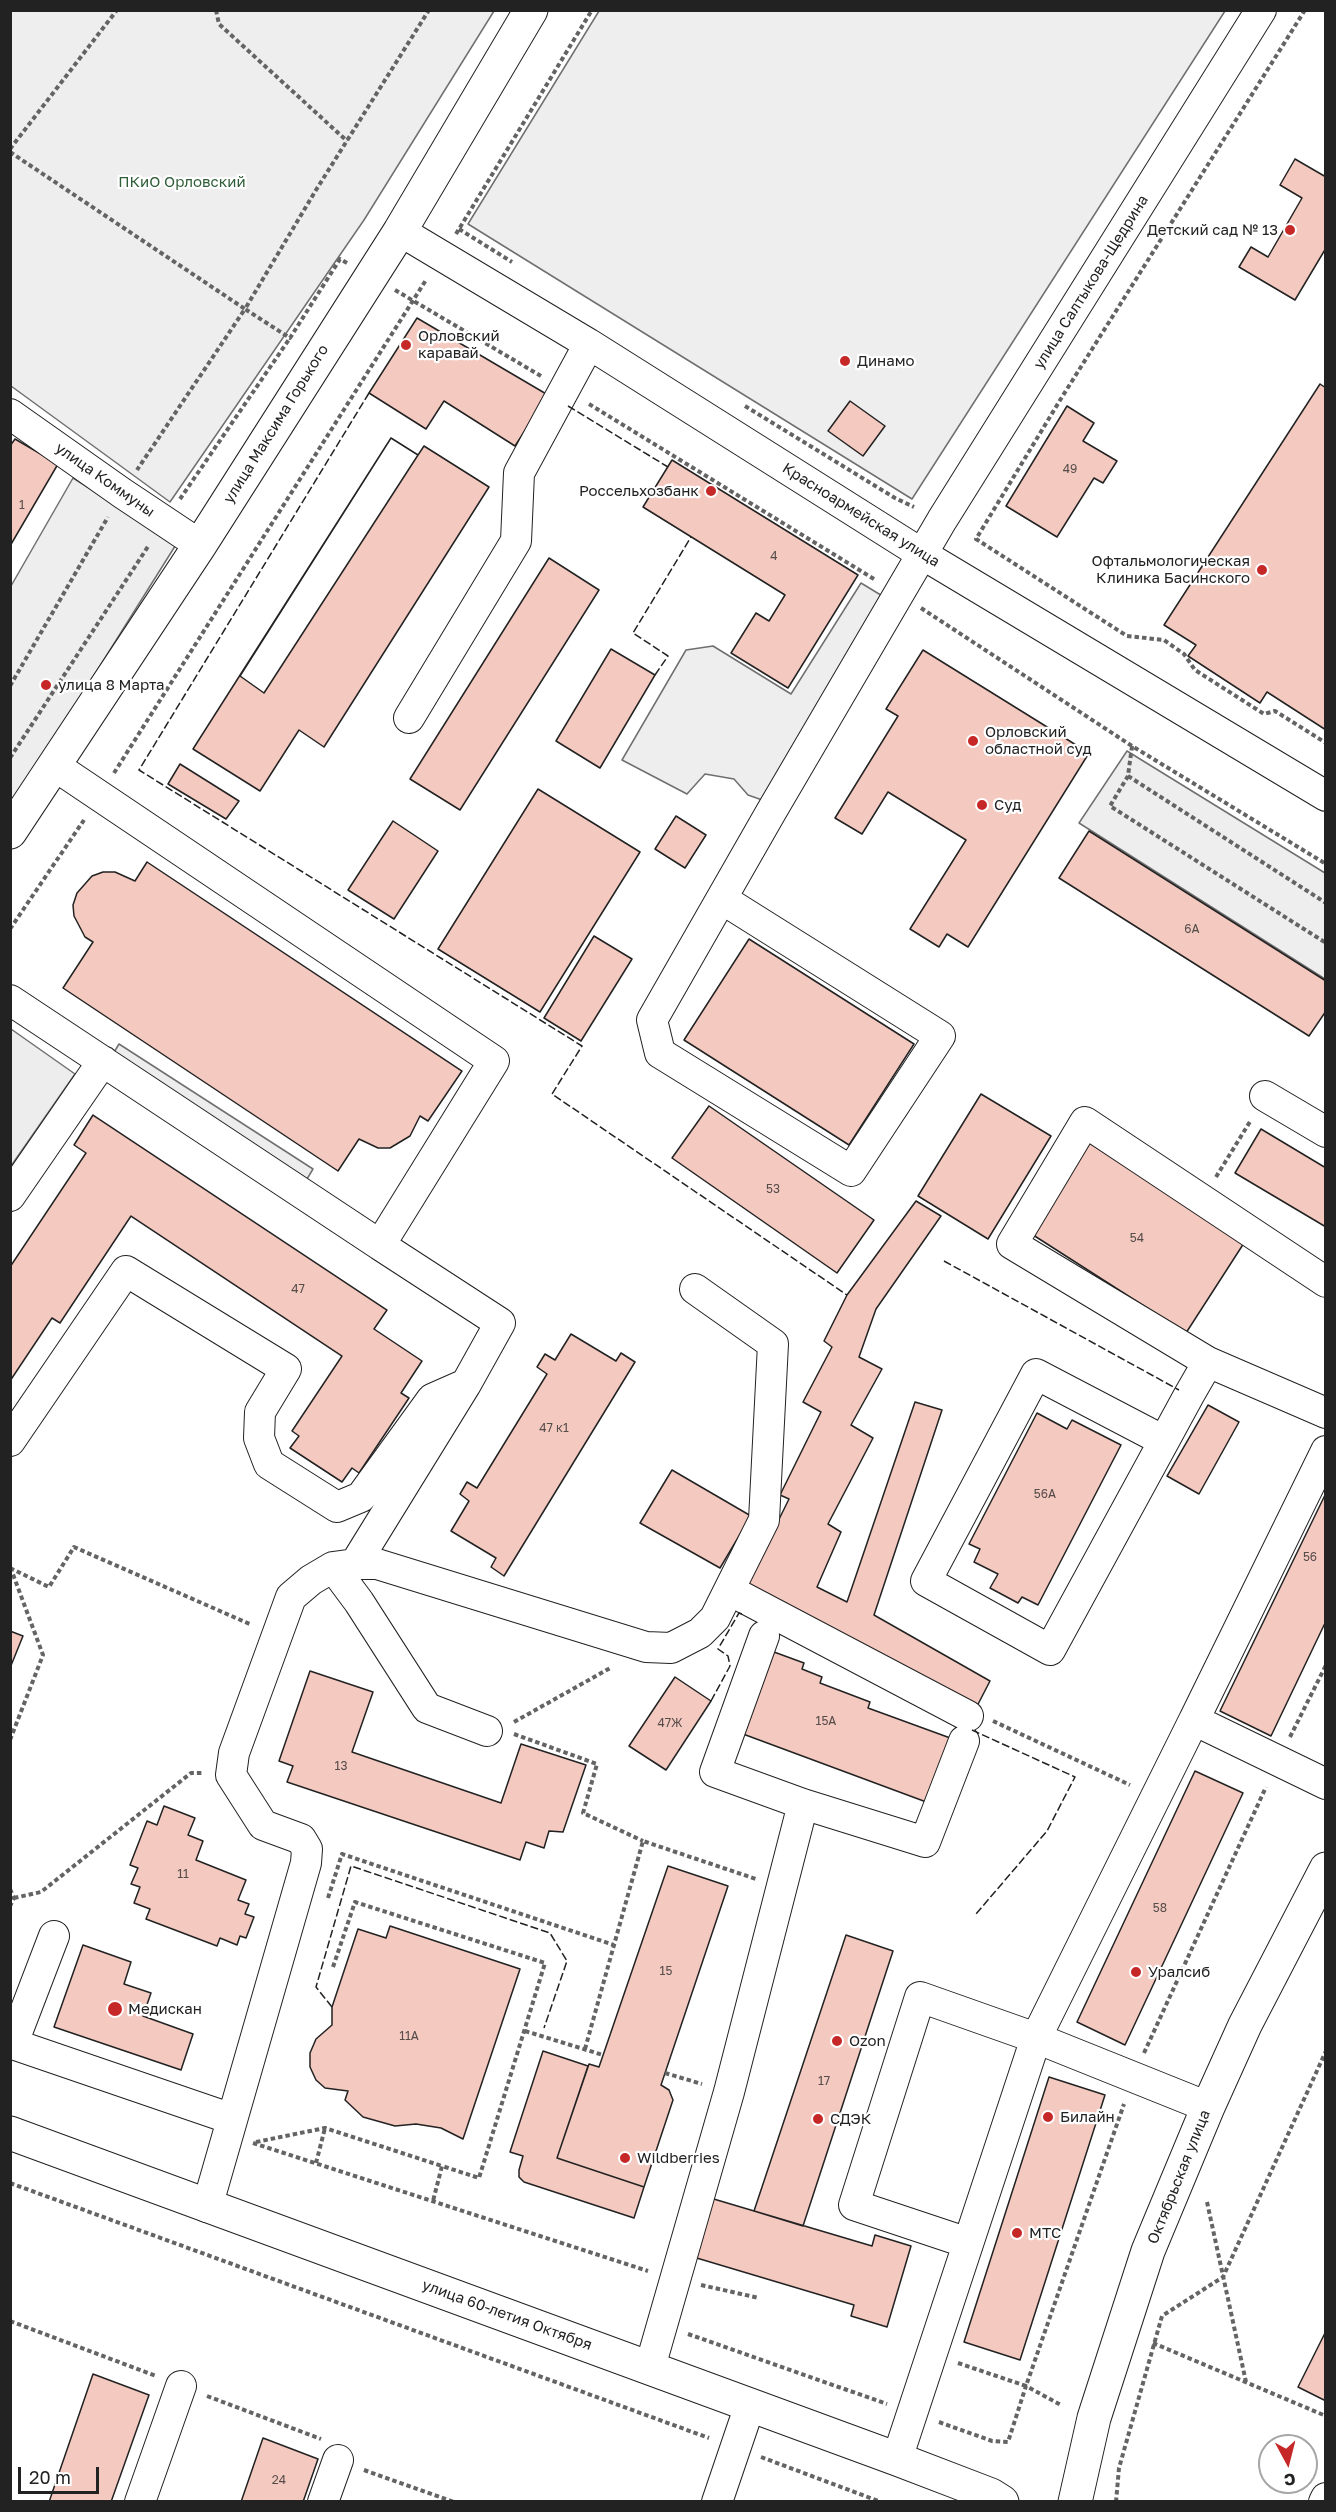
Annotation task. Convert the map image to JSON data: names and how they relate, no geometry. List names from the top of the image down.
{
  "streets": {
    "main road": ["улица Максима Горького", "Октябрьская улица", "улица 60-летия Октября"],
    "street": ["улица Салтыкова-Щедрина", "улица Коммуны", "Красноармейская улица"]
  },
  "crossings": [
    ["улица Салтыкова-Щедрина", "Красноармейская улица"],
    ["улица Максима Горького", "улица Коммуны"],
    ["улица Максима Горького", "Красноармейская улица"]
  ],
  "parks": ["ПКиО Орловский"],
  "places": [
    "Детский сад № 13",
    "Орловский каравай",
    "Динамо",
    "Россельхозбанк",
    "Офтальмологическая Клиника Басинского",
    "улица 8 Марта",
    "Орловский областной суд",
    "Суд",
    "Уралсиб",
    "Медискан",
    "Ozon",
    "Билайн",
    "СДЭК",
    "Wildberries",
    "МТС"
  ],
  "house_numbers": [
    "49",
    "1",
    "4",
    "6А",
    "53",
    "54",
    "47",
    "47 к1",
    "56А",
    "56",
    "15А",
    "47Ж",
    "13",
    "11",
    "58",
    "15",
    "11А",
    "17",
    "24"
  ],
  "scale_bar": "20 m",
  "north": "bottom"
}
